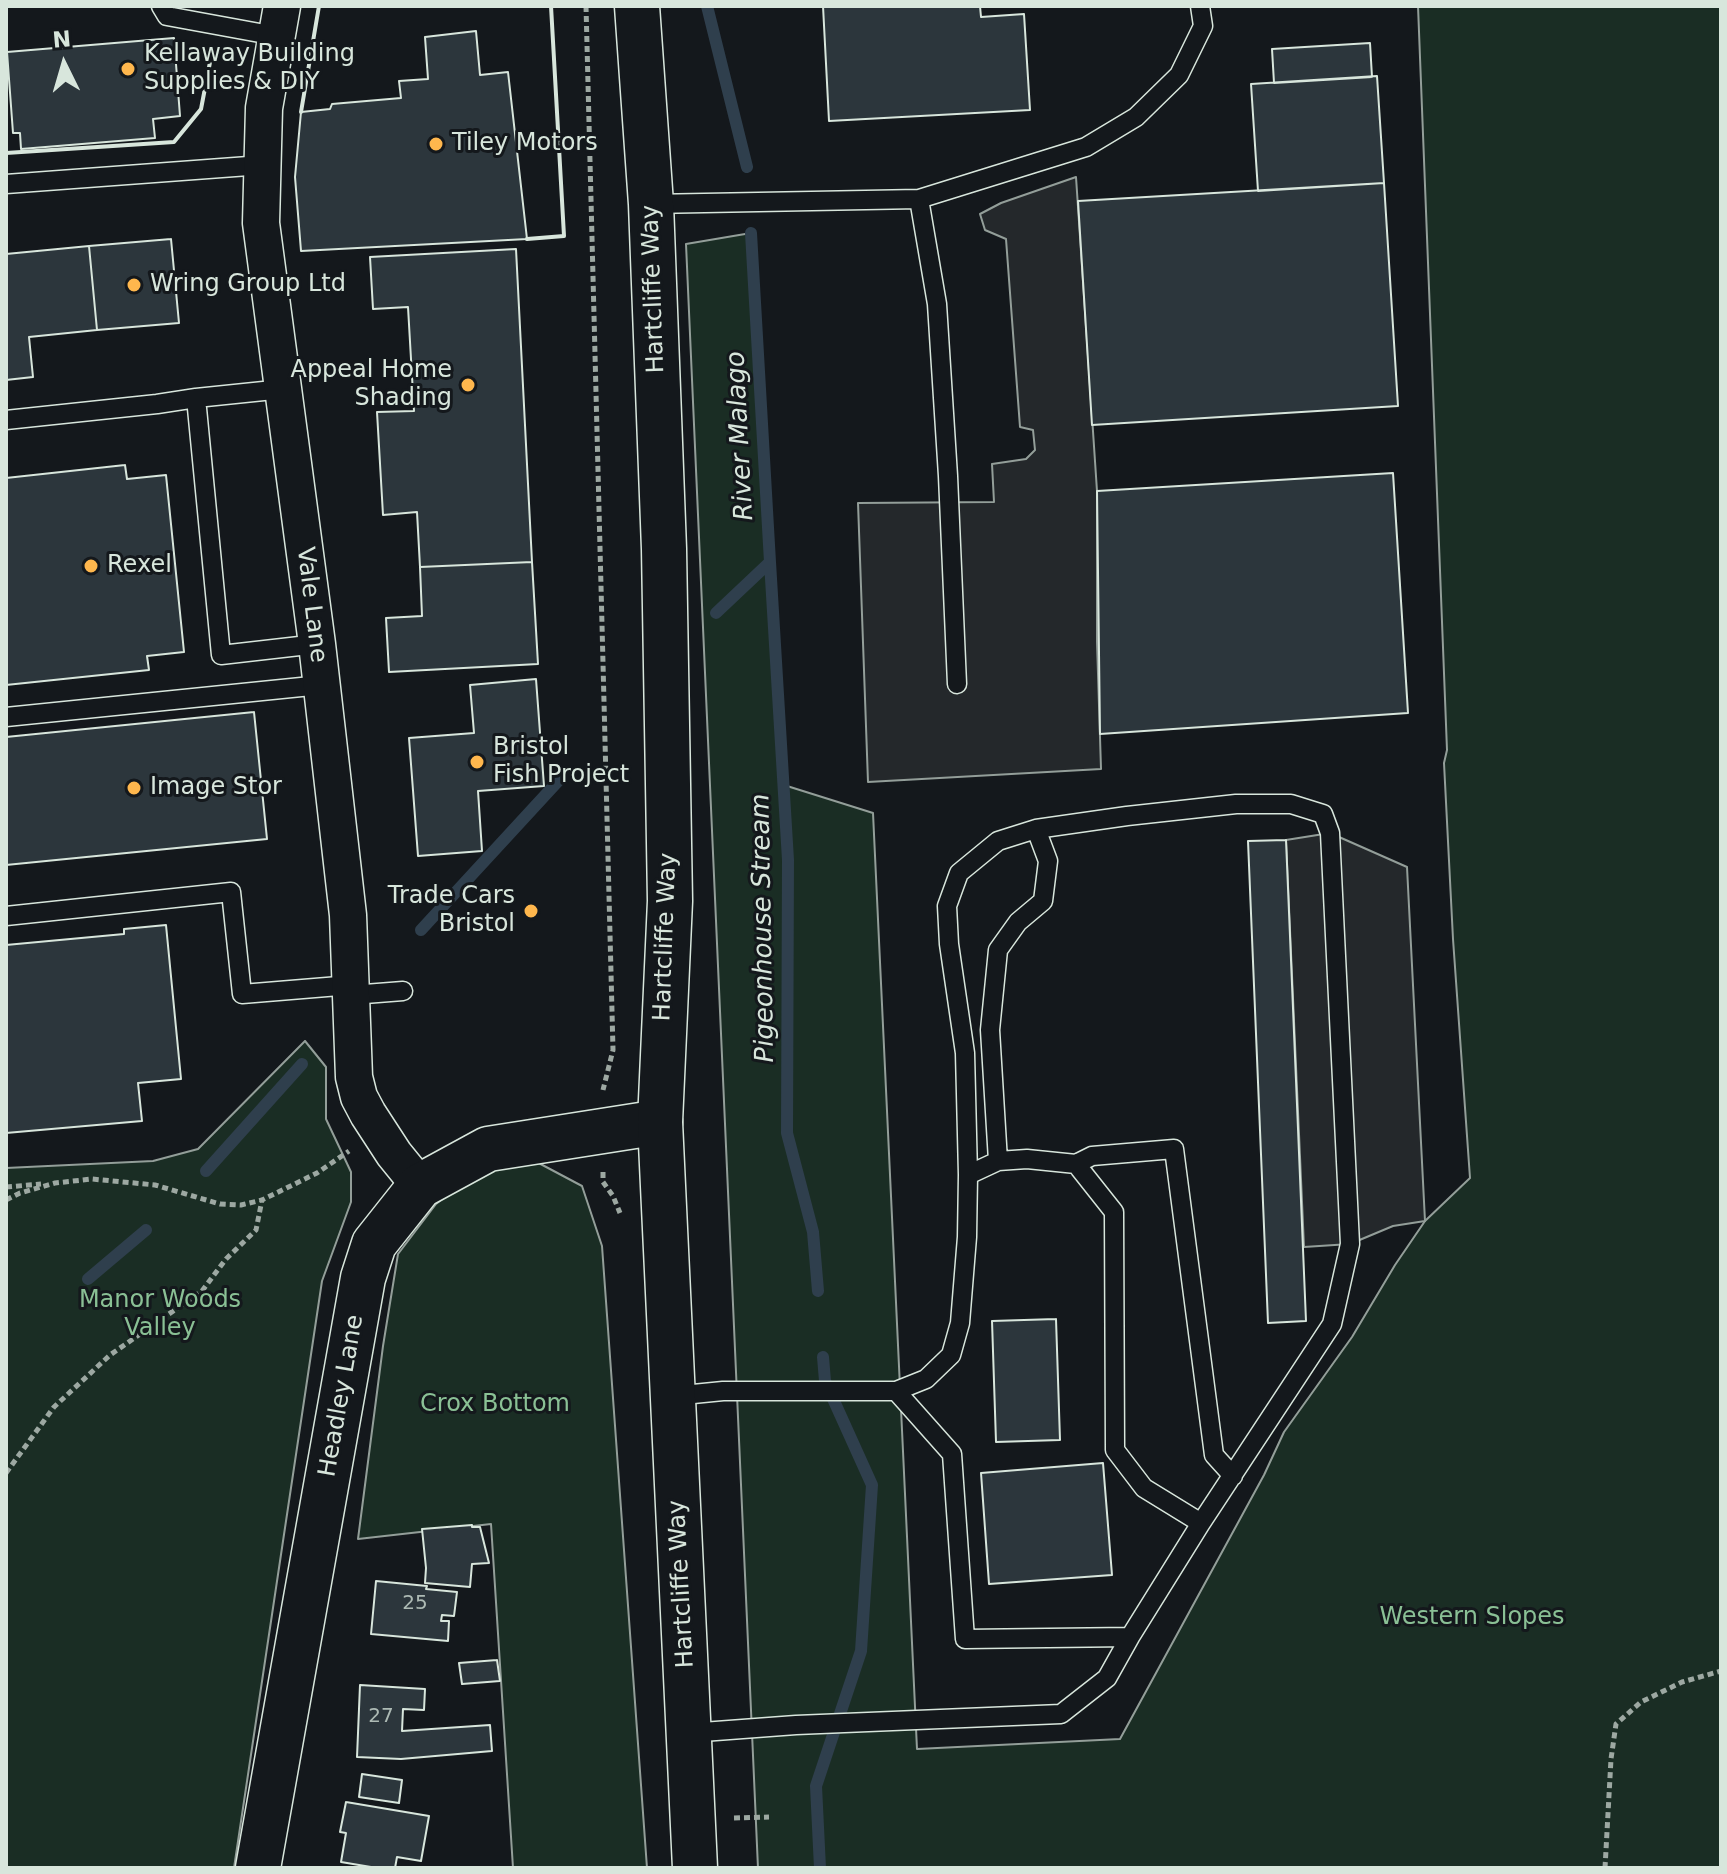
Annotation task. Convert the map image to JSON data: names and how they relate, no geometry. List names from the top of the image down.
{
  "streets": {
    "main road": ["Hartcliffe Way", "Headley Lane"],
    "street": ["Vale Lane"]
  },
  "crossings": [
    ["Hartcliffe Way", "Headley Lane"],
    ["Vale Lane", "Headley Lane"]
  ],
  "water": ["River Malago", "Pigeonhouse Stream"],
  "parks": ["Manor Woods Valley", "Crox Bottom", "Western Slopes"],
  "places": [
    "Kellaway Building Supplies & DIY",
    "Tiley Motors",
    "Wring Group Ltd",
    "Appeal Home Shading",
    "Rexel",
    "Bristol Fish Project",
    "Image Stor",
    "Trade Cars Bristol"
  ],
  "house_numbers": ["25", "27"],
  "north": "top"
}
